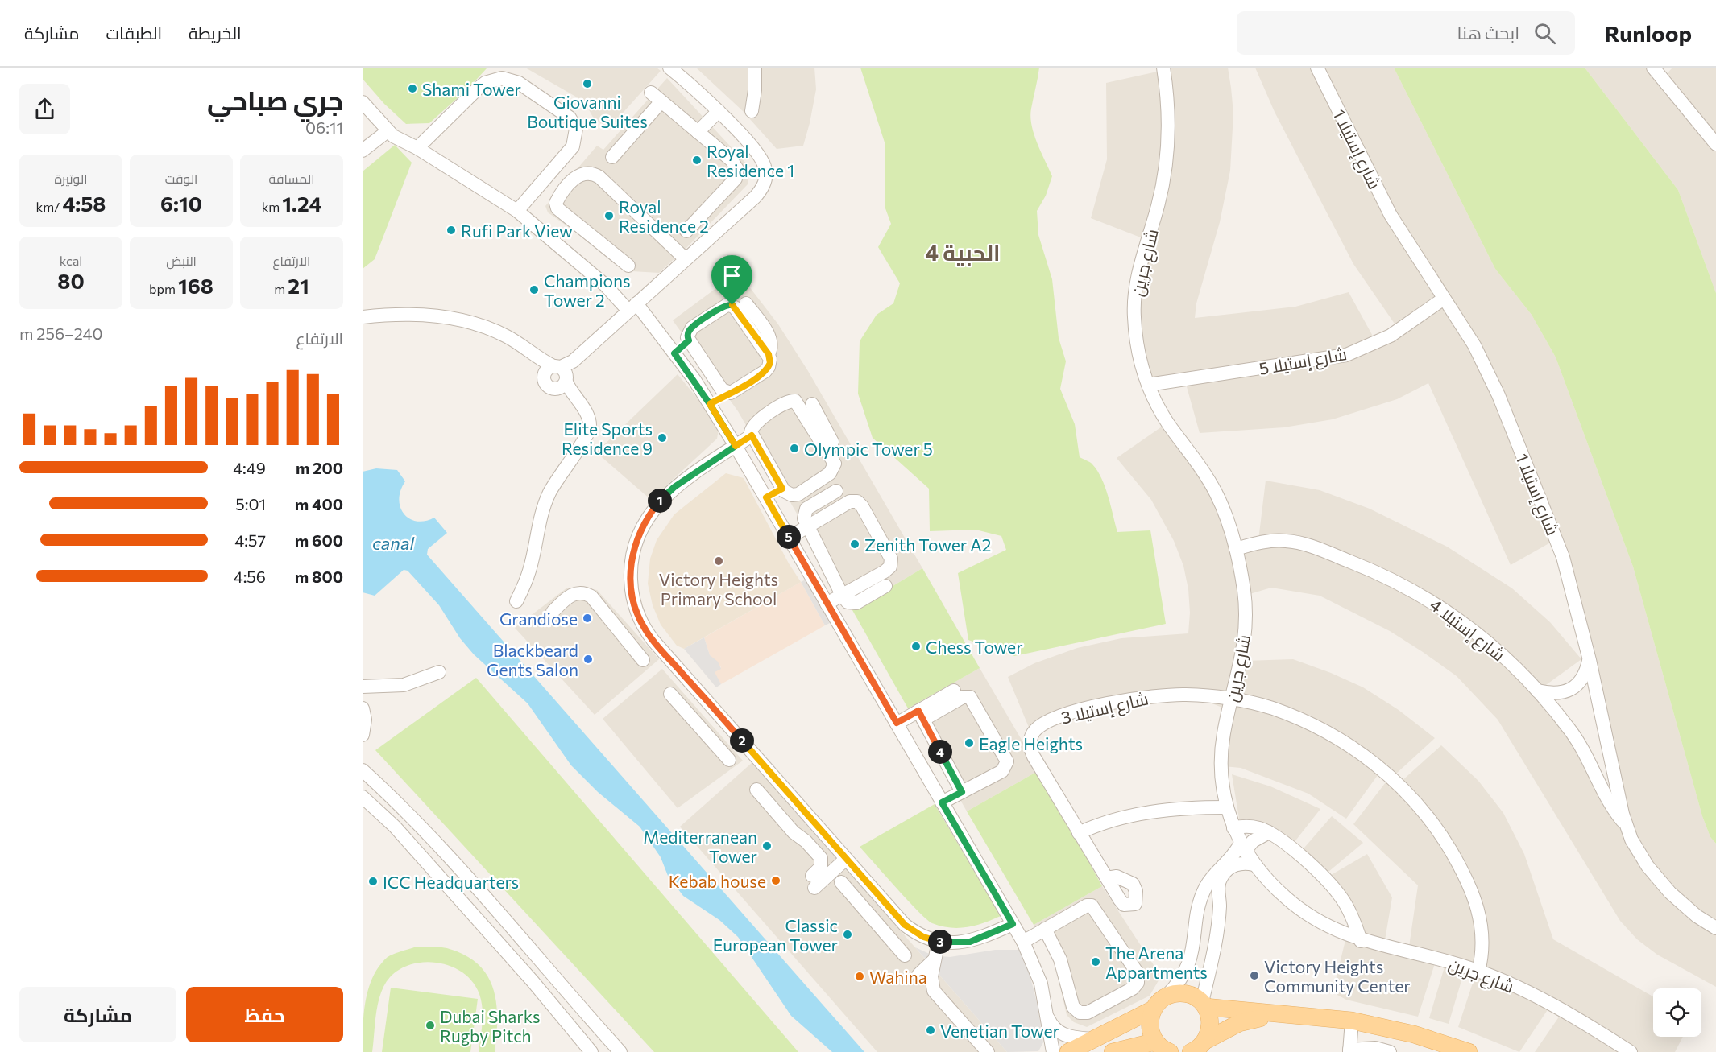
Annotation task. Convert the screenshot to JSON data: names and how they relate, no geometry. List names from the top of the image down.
{
  "streets": {
    "street": [
      "شارع إستيلا 1",
      "شارع جرين",
      "شارع إستيلا 5",
      "شارع إستيلا 4",
      "شارع إستيلا 3"
    ]
  },
  "crossings": [
    ["شارع إستيلا 1", "شارع إستيلا 5"],
    ["شارع إستيلا 1", "شارع إستيلا 4"],
    ["شارع جرين", "شارع إستيلا 5"],
    ["شارع جرين", "شارع إستيلا 4"],
    ["شارع جرين", "شارع إستيلا 3"]
  ],
  "districts": ["الحبية 4"],
  "water": ["canal"],
  "places": [
    "Giovanni Boutique Suites",
    "Shami Tower",
    "Royal Residence 1",
    "Royal Residence 2",
    "Rufi Park View",
    "Champions Tower 2",
    "Elite Sports Residence 9",
    "Olympic Tower 5",
    "Zenith Tower A2",
    "Victory Heights Primary School",
    "Grandiose",
    "Chess Tower",
    "Blackbeard Gents Salon",
    "Eagle Heights",
    "Mediterranean Tower",
    "Kebab house",
    "ICC Headquarters",
    "Classic European Tower",
    "The Arena Appartments",
    "Victory Heights Community Center",
    "Wahina",
    "Dubai Sharks Rugby Pitch",
    "Venetian Tower"
  ],
  "page": {
    "header": "Runloop",
    "search": "ابحث هنا",
    "nav": ["الخريطة", "الطبقات", "مشاركة"],
    "heading": ["جري صباحي", "06:11"],
    "stats": [
      ["المسافة", "1.24 km"],
      ["الوقت", "6:10"],
      ["الوتيرة", "4:58 /km"],
      ["الارتفاع", "21 m"],
      ["النبض", "168 bpm"],
      ["kcal", "80"]
    ],
    "chart": ["الارتفاع", "240–256 m"],
    "list": [
      {
        "name": "200 m",
        "note": "4:49"
      },
      {
        "name": "400 m",
        "note": "5:01"
      },
      {
        "name": "600 m",
        "note": "4:57"
      },
      {
        "name": "800 m",
        "note": "4:56"
      }
    ],
    "pins": [
      "1",
      "5",
      "2",
      "4",
      "3"
    ],
    "buttons": ["حفظ", "مشاركة"]
  }
}
